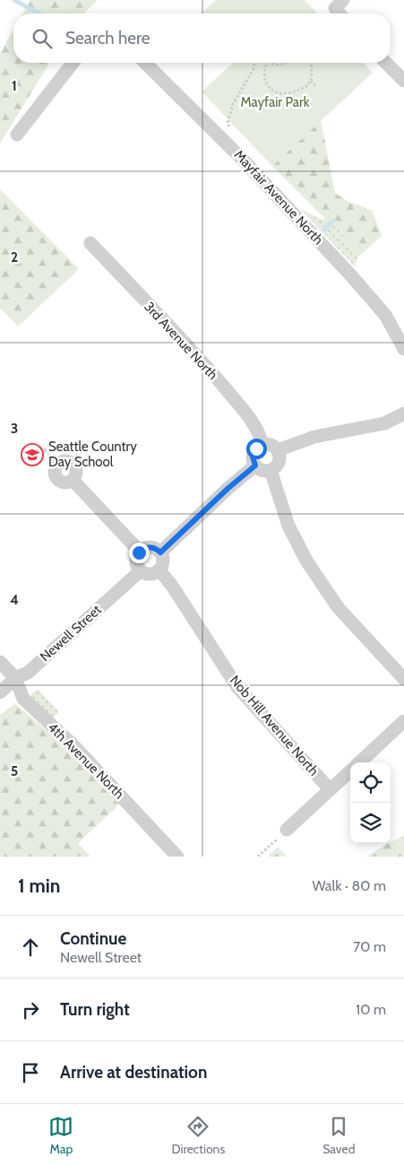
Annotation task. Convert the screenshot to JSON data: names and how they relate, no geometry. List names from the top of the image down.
{
  "streets": {
    "street": [
      "Mayfair Avenue North",
      "3rd Avenue North",
      "Newell Street",
      "Nob Hill Avenue North",
      "4th Avenue North"
    ]
  },
  "crossings": [
    ["Newell Street", "Nob Hill Avenue North"],
    ["Newell Street", "4th Avenue North"]
  ],
  "parks": ["Mayfair Park"],
  "places": {
    "school or university": ["Seattle Country Day School"]
  },
  "page": {
    "search": "Search here",
    "heading": ["1 min", "Walk · 80 m"],
    "list": [
      ["Continue", "Newell Street", "70 m"],
      ["Turn right", "10 m"],
      "Arrive at destination"
    ],
    "nav": ["Map", "Directions", "Saved"]
  },
  "grid": {
    "rows": [
      "1",
      "2",
      "3",
      "4",
      "5"
    ]
  }
}
